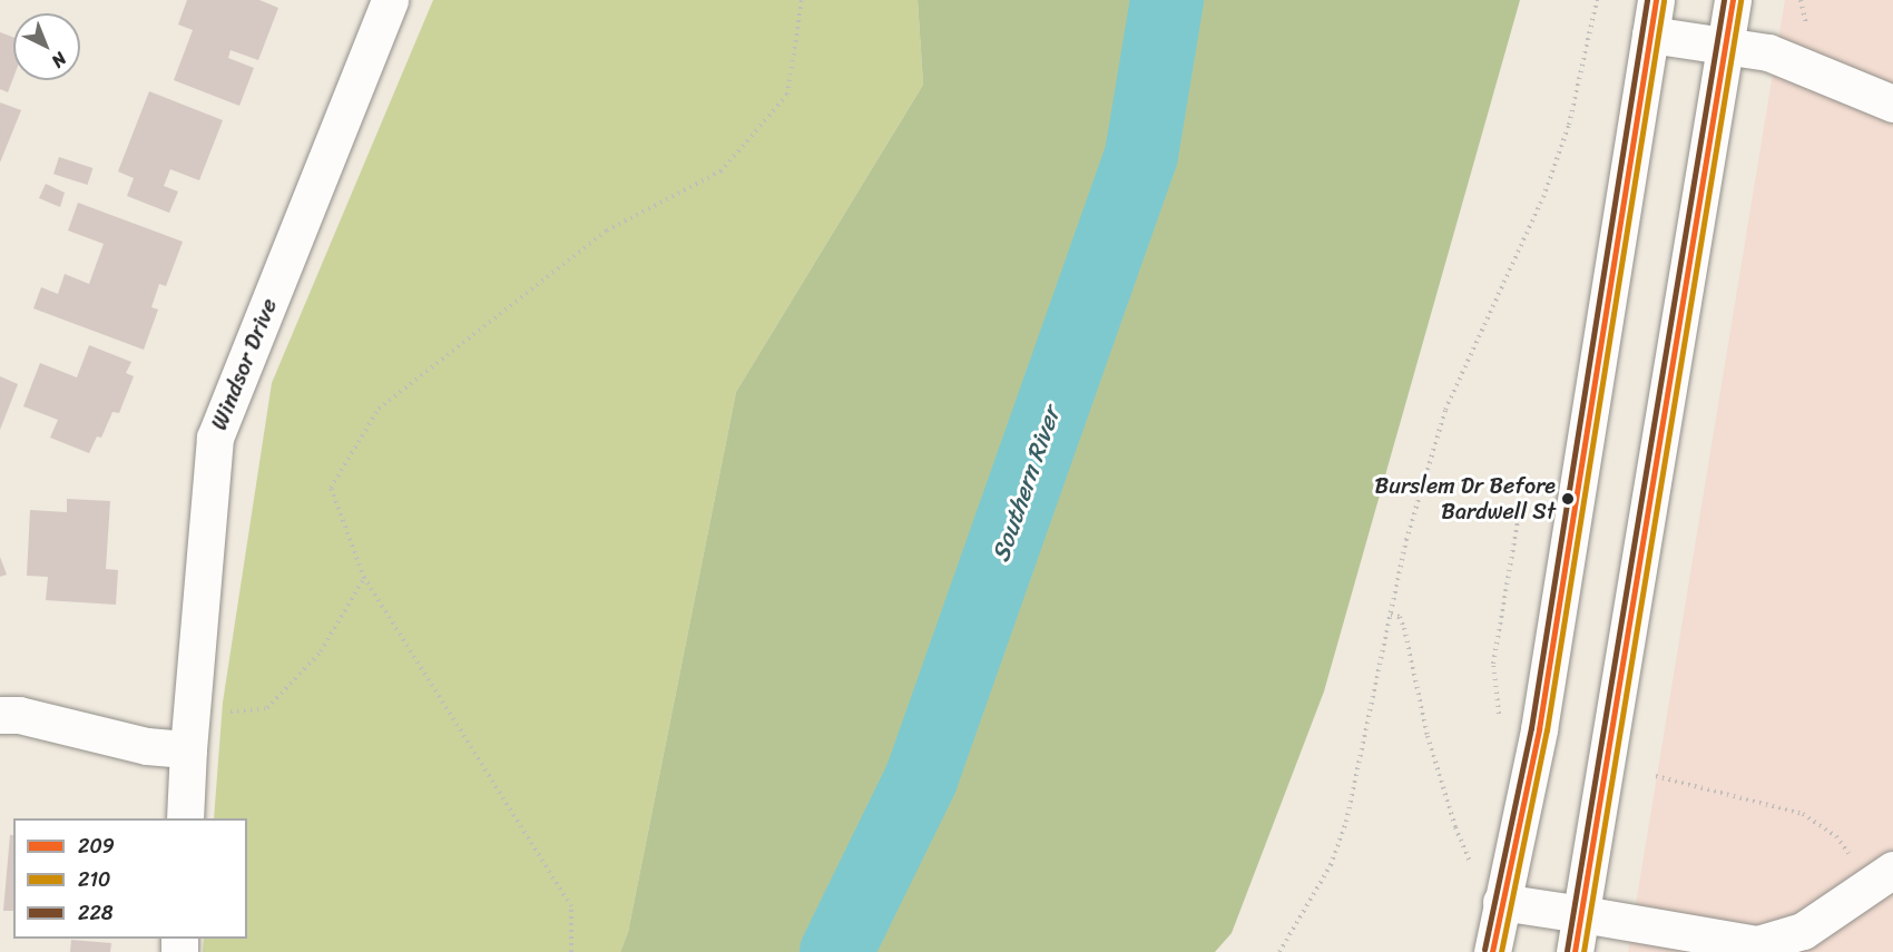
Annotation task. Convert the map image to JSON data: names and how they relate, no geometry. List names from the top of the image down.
{
  "streets": {
    "main road": ["Windsor Drive"]
  },
  "water": ["Southern River"],
  "places": ["Burslem Dr Before Bardwell St"],
  "lines": ["transit line 209", "transit line 228", "transit line 210"],
  "legend": ["209", "210", "228"],
  "north": "bottom right"
}
